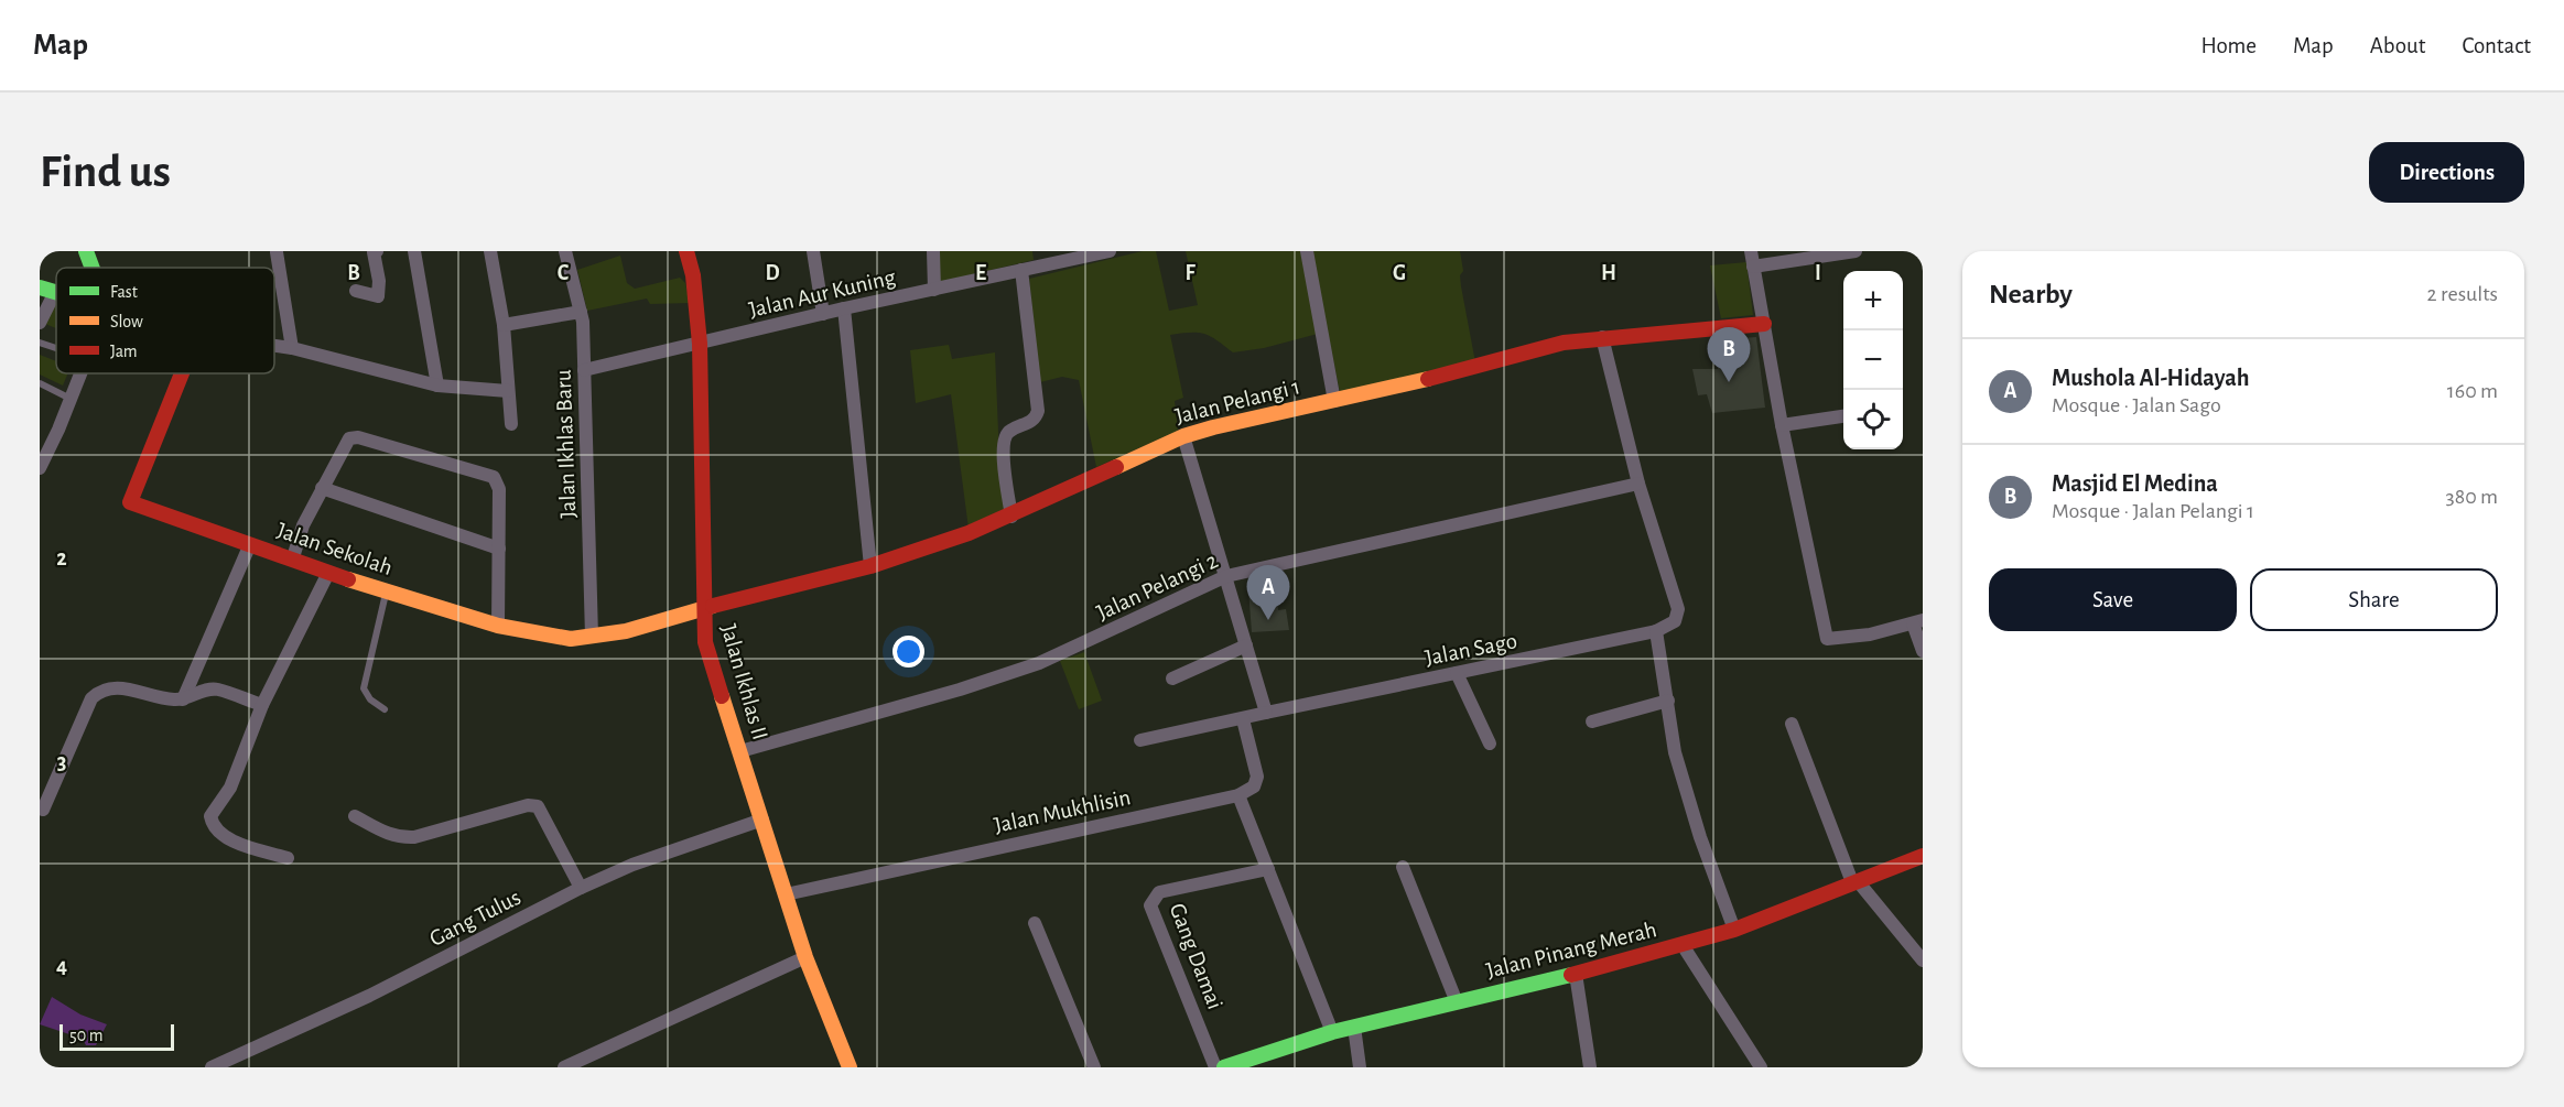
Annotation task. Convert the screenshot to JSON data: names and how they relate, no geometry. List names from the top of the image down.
{
  "streets": {
    "street": [
      "Jalan Aur Kuning",
      "Jalan Pelangi 1",
      "Jalan Ikhlas Baru",
      "Jalan Sekolah",
      "Jalan Pelangi 2",
      "Jalan Sago",
      "Jalan Ikhlas II",
      "Jalan Mukhlisin",
      "Gang Tulus",
      "Jalan Pinang Merah",
      "Gang Damai"
    ]
  },
  "crossings": [
    ["Jalan Aur Kuning", "Jalan Ikhlas Baru"],
    ["Jalan Aur Kuning", "Jalan Ikhlas II"],
    ["Jalan Pelangi 1", "Jalan Sekolah"],
    ["Jalan Pelangi 1", "Jalan Ikhlas II"],
    ["Jalan Ikhlas Baru", "Jalan Sekolah"],
    ["Jalan Sekolah", "Jalan Ikhlas II"],
    ["Jalan Pelangi 2", "Jalan Ikhlas II"],
    ["Jalan Ikhlas II", "Jalan Mukhlisin"],
    ["Jalan Ikhlas II", "Gang Tulus"]
  ],
  "legend": ["Fast", "Slow", "Jam"],
  "scale_bar": "50 m",
  "page": {
    "header": "Map",
    "nav": [
      "Home",
      "Map",
      "About",
      "Contact"
    ],
    "buttons": [
      "Directions",
      ["Save", "Share"]
    ],
    "title": "Find us",
    "heading": ["Nearby", "2 results"],
    "map_buttons": ["+", "−"],
    "pins": ["B", "A"],
    "list": [
      {
        "mark": "A",
        "name": "Mushola Al-Hidayah",
        "note": "Mosque · Jalan Sago",
        "value": "160 m"
      },
      {
        "mark": "B",
        "name": "Masjid El Medina",
        "note": "Mosque · Jalan Pelangi 1",
        "value": "380 m"
      }
    ],
    "scale": "50 m"
  },
  "grid": {
    "columns": [
      "B",
      "C",
      "D",
      "E",
      "F",
      "G",
      "H",
      "I"
    ],
    "rows": ["2", "3", "4"]
  }
}
